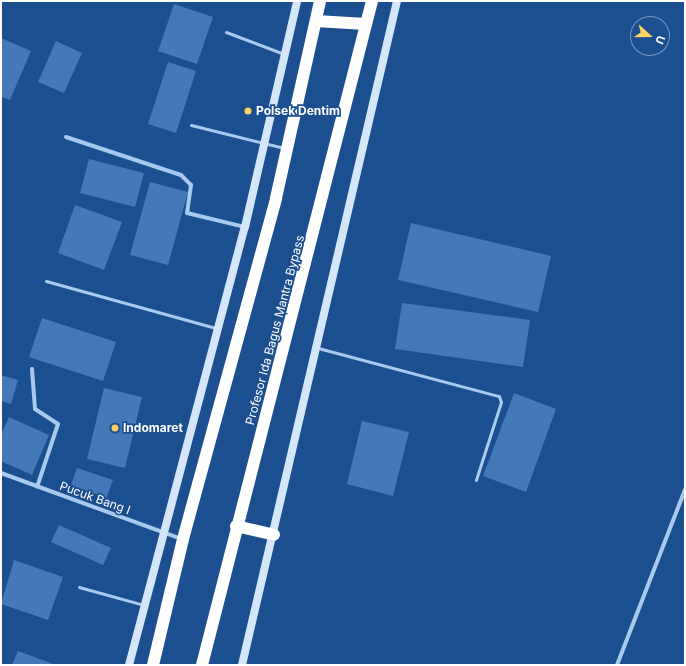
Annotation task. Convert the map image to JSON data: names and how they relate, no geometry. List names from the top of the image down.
{
  "streets": {
    "highway": ["Profesor Ida Bagus Mantra Bypass"],
    "street": ["Pucuk Bang I"]
  },
  "places": ["Polsek Dentim", "Indomaret"],
  "north": "right"
}
